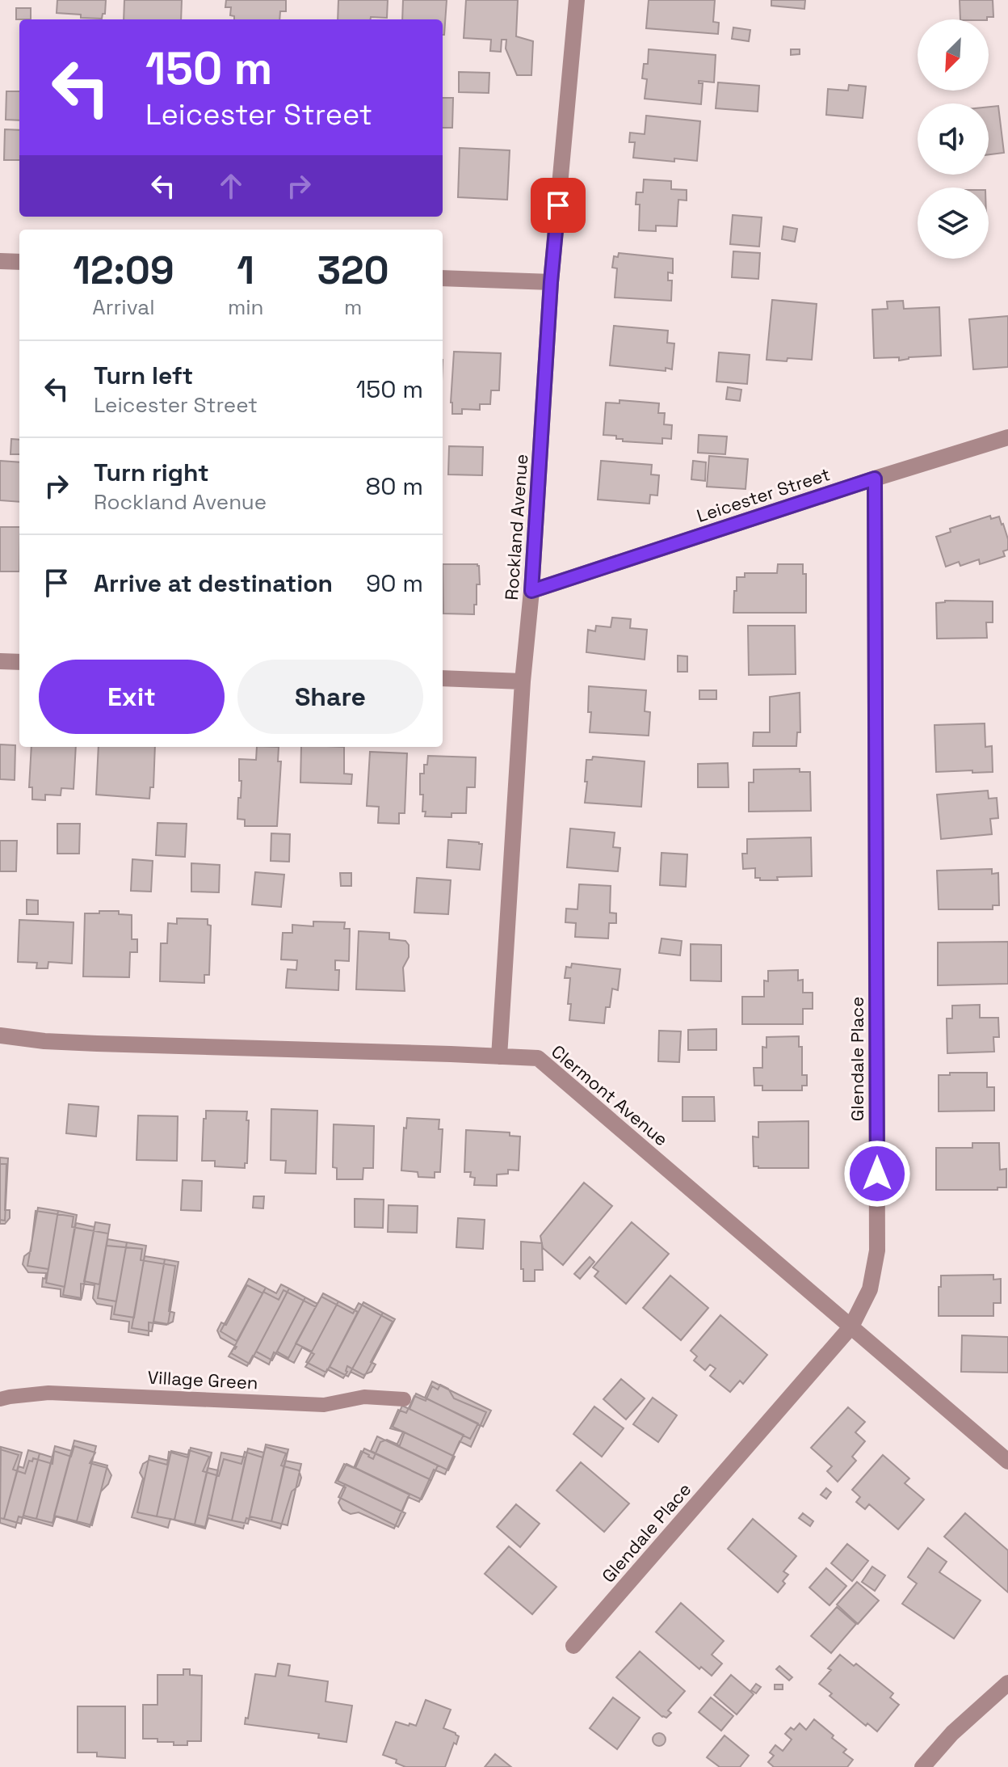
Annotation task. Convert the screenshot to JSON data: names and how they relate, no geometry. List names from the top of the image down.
{
  "streets": {
    "street": [
      "Leicester Street",
      "Rockland Avenue",
      "Glendale Place",
      "Clermont Avenue"
    ],
    "lane": ["Village Green"]
  },
  "crossings": [
    ["Leicester Street", "Rockland Avenue"],
    ["Leicester Street", "Glendale Place"],
    ["Rockland Avenue", "Clermont Avenue"],
    ["Glendale Place", "Clermont Avenue"]
  ],
  "north": "bottom left",
  "page": {
    "turn": ["150 m", "Leicester Street"],
    "eta": [
      "12:09",
      "Arrival",
      "1",
      "min",
      "320",
      "m"
    ],
    "list": [
      {
        "name": "Turn left",
        "note": "Leicester Street",
        "value": "150 m"
      },
      {
        "name": "Turn right",
        "note": "Rockland Avenue",
        "value": "80 m"
      },
      {
        "name": "Arrive at destination",
        "value": "90 m"
      }
    ],
    "buttons": ["Exit", "Share"]
  }
}
